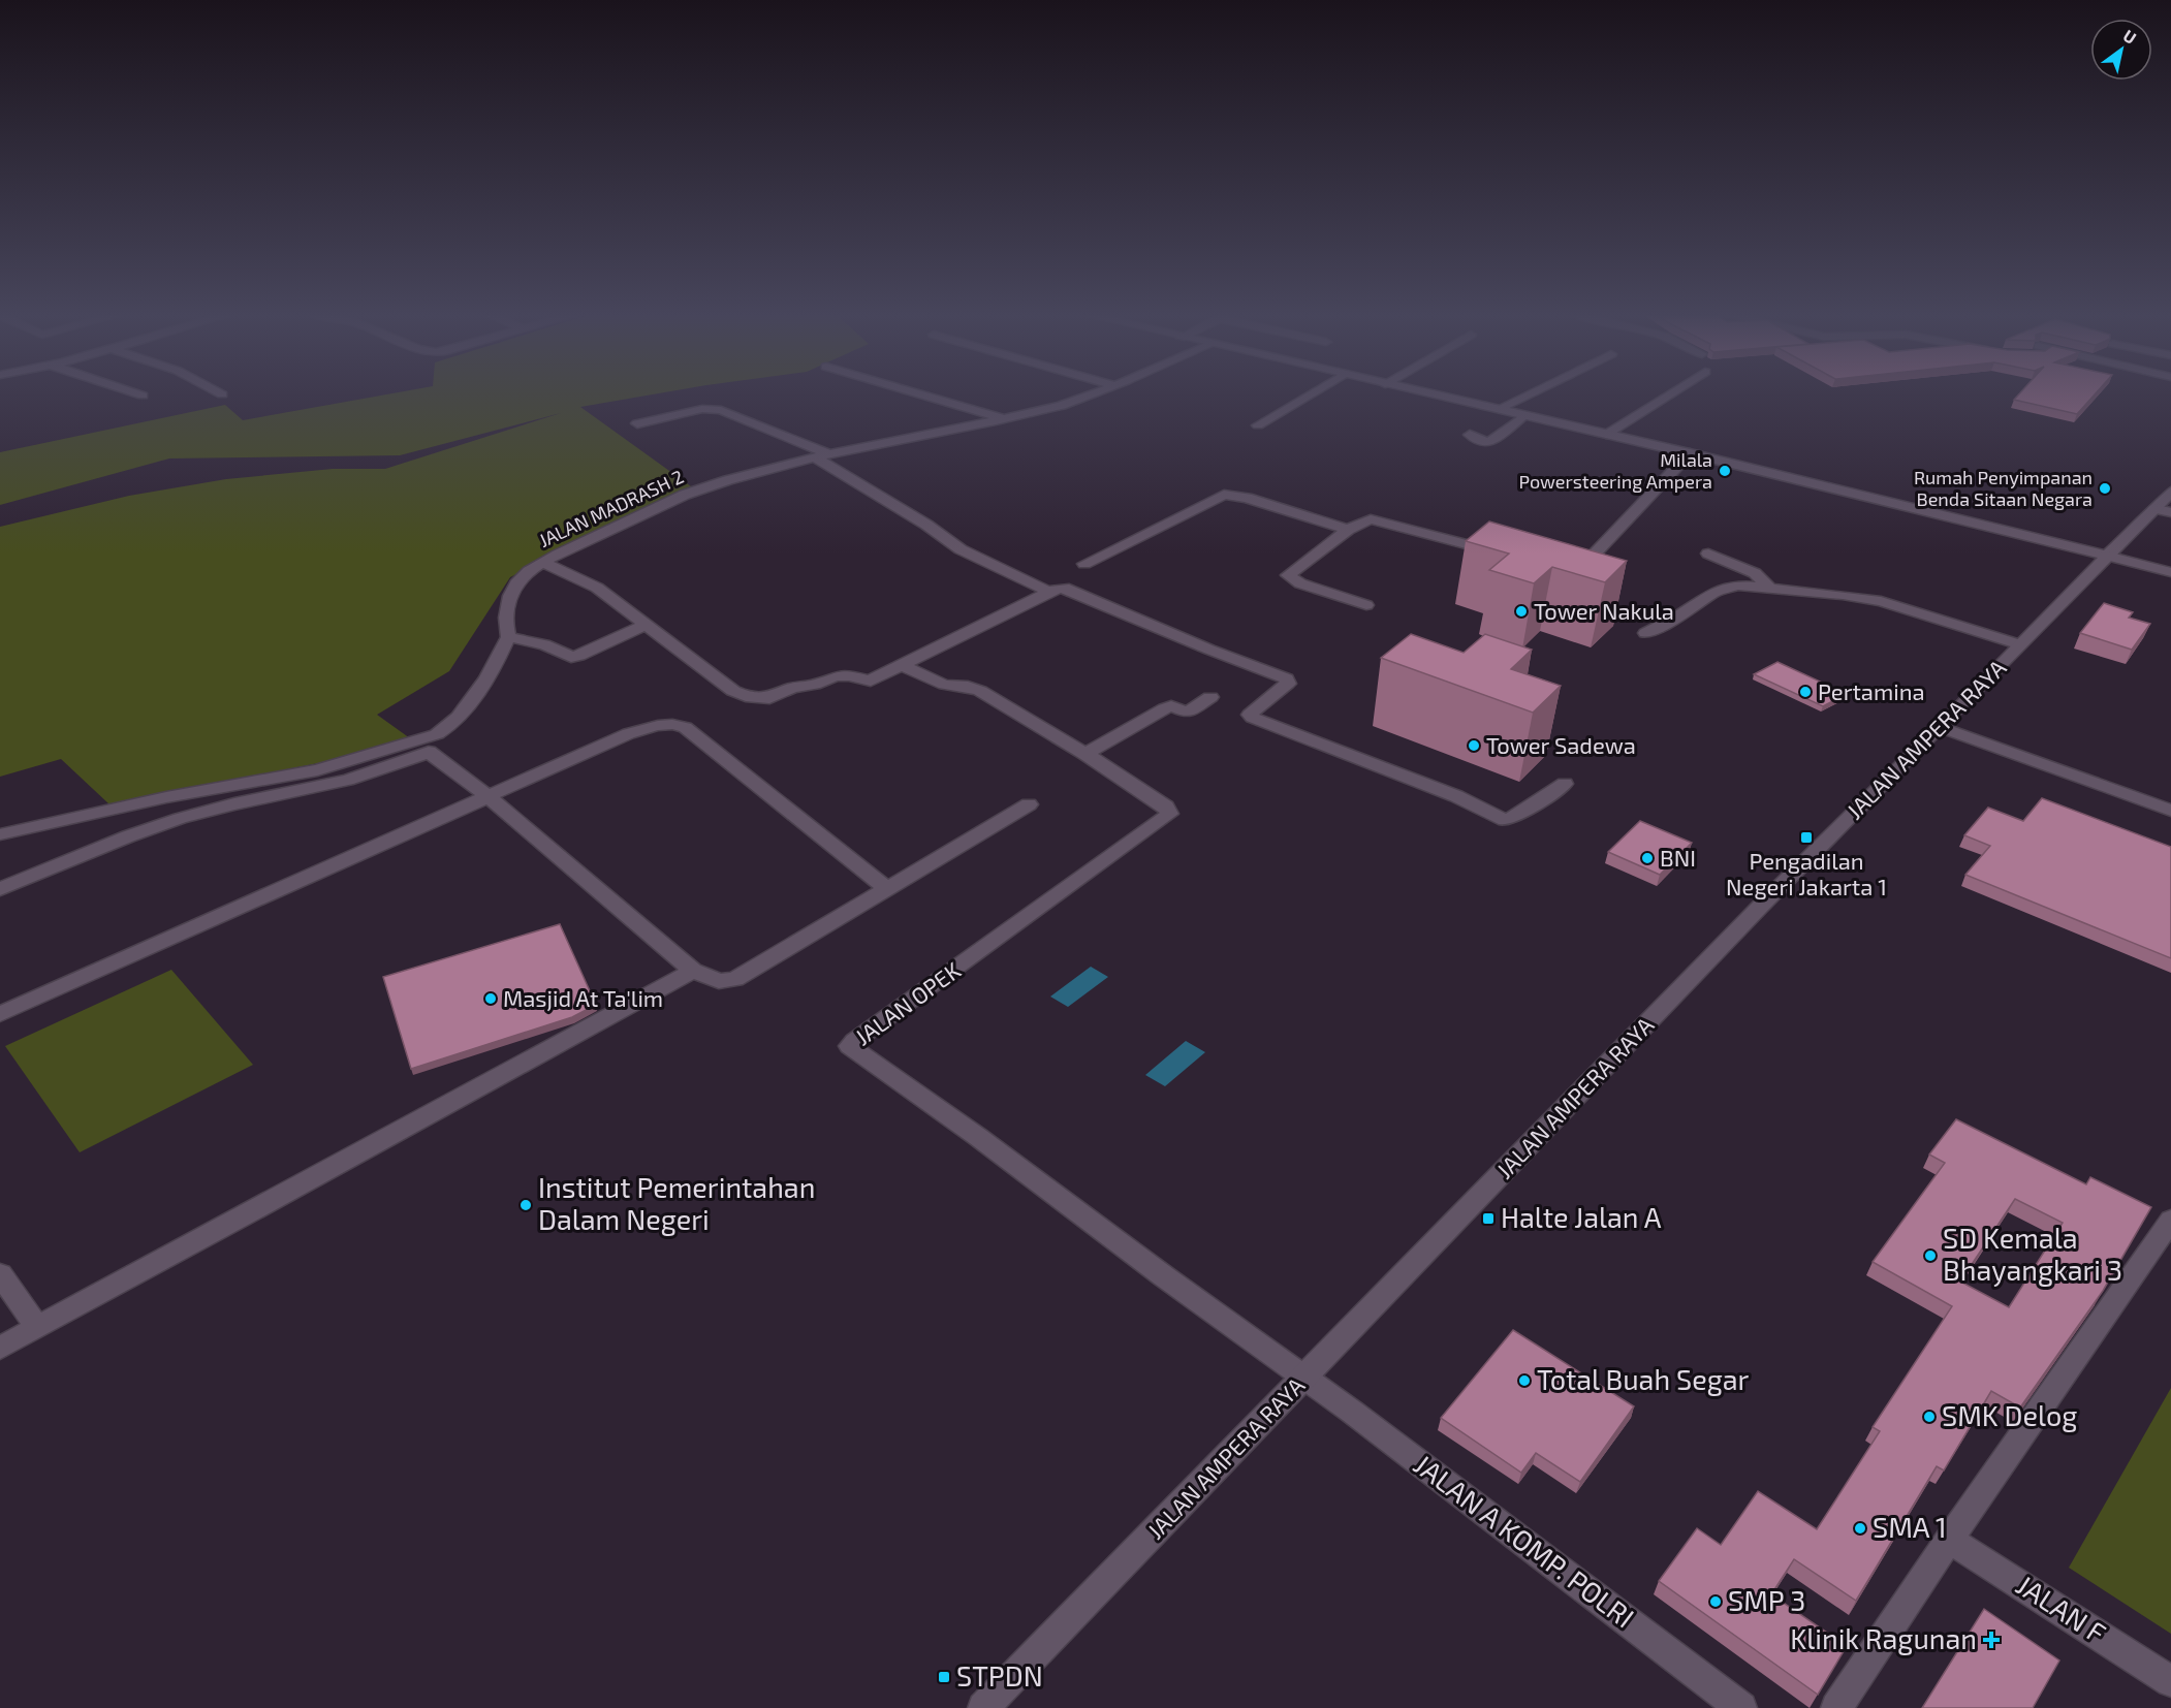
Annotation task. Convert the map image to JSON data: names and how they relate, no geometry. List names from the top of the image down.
{
  "streets": {
    "street": [
      "JALAN MADRASH 2",
      "JALAN AMPERA RAYA",
      "JALAN OPEK",
      "JALAN A KOMP. POLRI",
      "JALAN F"
    ]
  },
  "crossings": [
    ["JALAN AMPERA RAYA", "JALAN OPEK"],
    ["JALAN AMPERA RAYA", "JALAN A KOMP. POLRI"],
    ["JALAN OPEK", "JALAN A KOMP. POLRI"]
  ],
  "places": {
    "other": [
      "Milala Powersteering Ampera",
      "Rumah Penyimpanan Benda Sitaan Negara",
      "Tower Nakula",
      "Pertamina",
      "Tower Sadewa",
      "BNI",
      "Masjid At Ta'lim",
      "Institut Pemerintahan Dalam Negeri",
      "SD Kemala Bhayangkari 3",
      "Total Buah Segar",
      "SMK Delog",
      "SMA 1",
      "SMP 3"
    ],
    "transit": ["Pengadilan Negeri Jakarta 1", "Halte Jalan A", "STPDN"],
    "health": ["Klinik Ragunan"]
  },
  "north": "top right"
}
